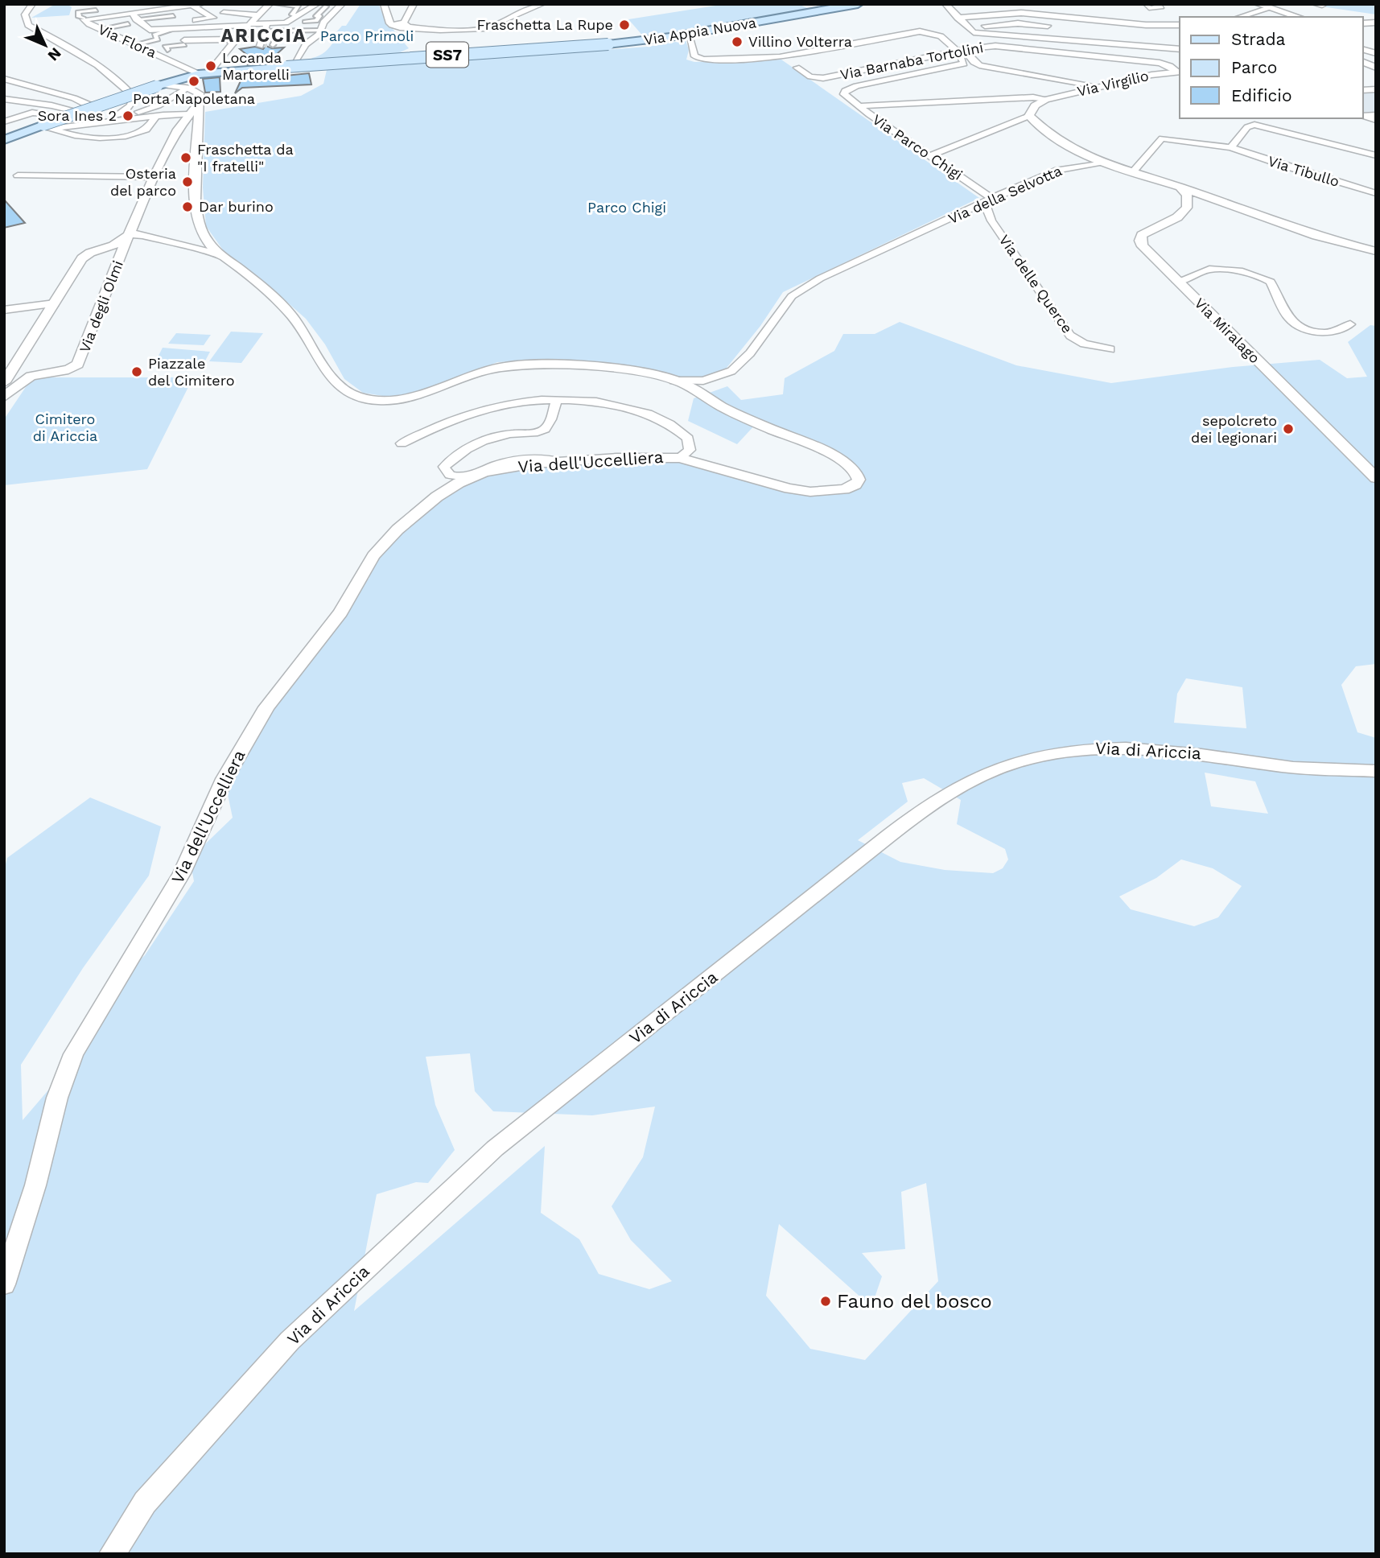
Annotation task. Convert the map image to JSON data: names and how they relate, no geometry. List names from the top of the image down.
{
  "streets": {
    "main road": ["Via Appia Nuova", "SS7"],
    "street": [
      "Via Flora",
      "Via Barnaba Tortolini",
      "Via Virgilio",
      "Via Parco Chigi",
      "Via Tibullo",
      "Via della Selvotta",
      "Via delle Querce",
      "Via degli Olmi",
      "Via Miralago",
      "Via dell'Uccelliera",
      "Via di Ariccia"
    ]
  },
  "crossings": [
    ["Via Appia Nuova", "SS7"],
    ["Via Flora", "SS7"],
    ["Via Barnaba Tortolini", "Via Virgilio"],
    ["Via Barnaba Tortolini", "Via Parco Chigi"],
    ["Via Virgilio", "Via Parco Chigi"],
    ["Via Parco Chigi", "Via della Selvotta"],
    ["Via Parco Chigi", "Via delle Querce"],
    ["Via Tibullo", "Via della Selvotta"],
    ["Via della Selvotta", "Via delle Querce"],
    ["Via della Selvotta", "Via Miralago"],
    ["Via della Selvotta", "Via dell'Uccelliera"]
  ],
  "districts": ["ARICCIA"],
  "parks": ["Parco Primoli", "Parco Chigi", "Cimitero di Ariccia"],
  "places": [
    "Fraschetta La Rupe",
    "Villino Volterra",
    "Locanda Martorelli",
    "Porta Napoletana",
    "Sora Ines 2",
    "Fraschetta da \"I fratelli\"",
    "Osteria del parco",
    "Dar burino",
    "Piazzale del Cimitero",
    "sepolcreto dei legionari",
    "Fauno del bosco"
  ],
  "legend": ["Strada", "Parco", "Edificio"],
  "north": "bottom right"
}
